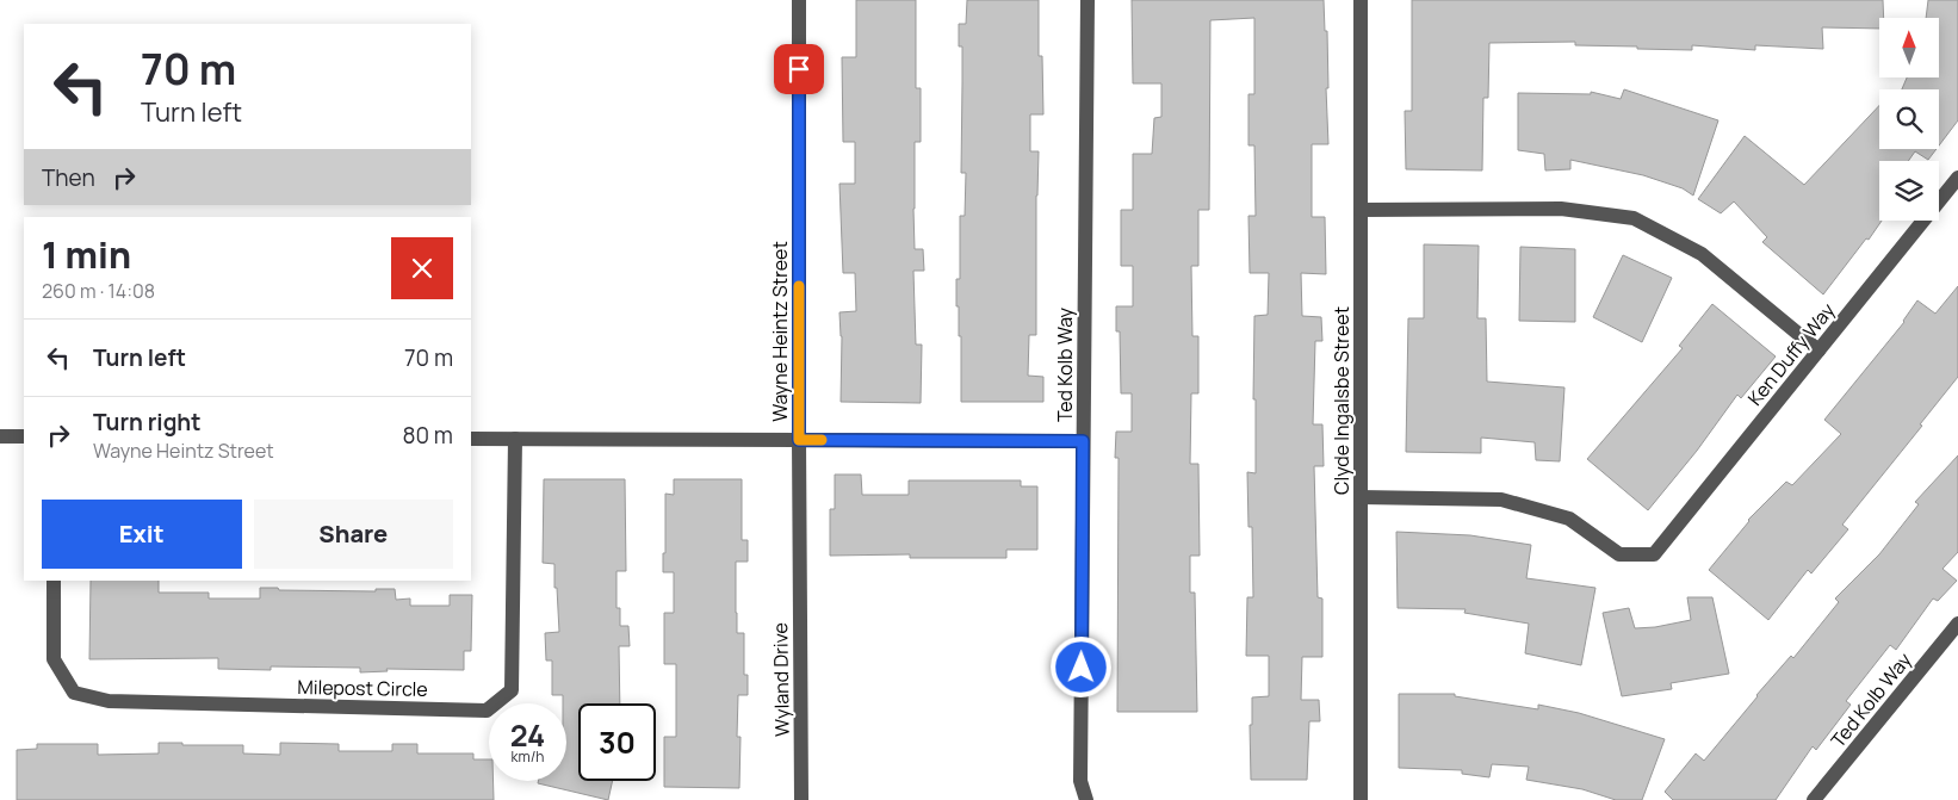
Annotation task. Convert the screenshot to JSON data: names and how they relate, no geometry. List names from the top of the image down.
{
  "streets": {
    "street": [
      "Wayne Heintz Street",
      "Ken Duffy Way",
      "Ted Kolb Way",
      "Clyde Ingalsbe Street",
      "Wyland Drive",
      "Milepost Circle"
    ]
  },
  "crossings": [
    ["Wayne Heintz Street", "Wyland Drive"],
    ["Wayne Heintz Street", "Milepost Circle"],
    ["Ken Duffy Way", "Clyde Ingalsbe Street"]
  ],
  "north": "top",
  "page": {
    "turn": ["70 m", "Turn left"],
    "then": "Then",
    "heading": ["1 min", "260 m · 14:08"],
    "list": [
      {
        "name": "Turn left",
        "value": "70 m"
      },
      {
        "name": "Turn right",
        "note": "Wayne Heintz Street",
        "value": "80 m"
      }
    ],
    "buttons": ["Exit", "Share"],
    "speed": "24 km/h",
    "limit": "30"
  }
}
